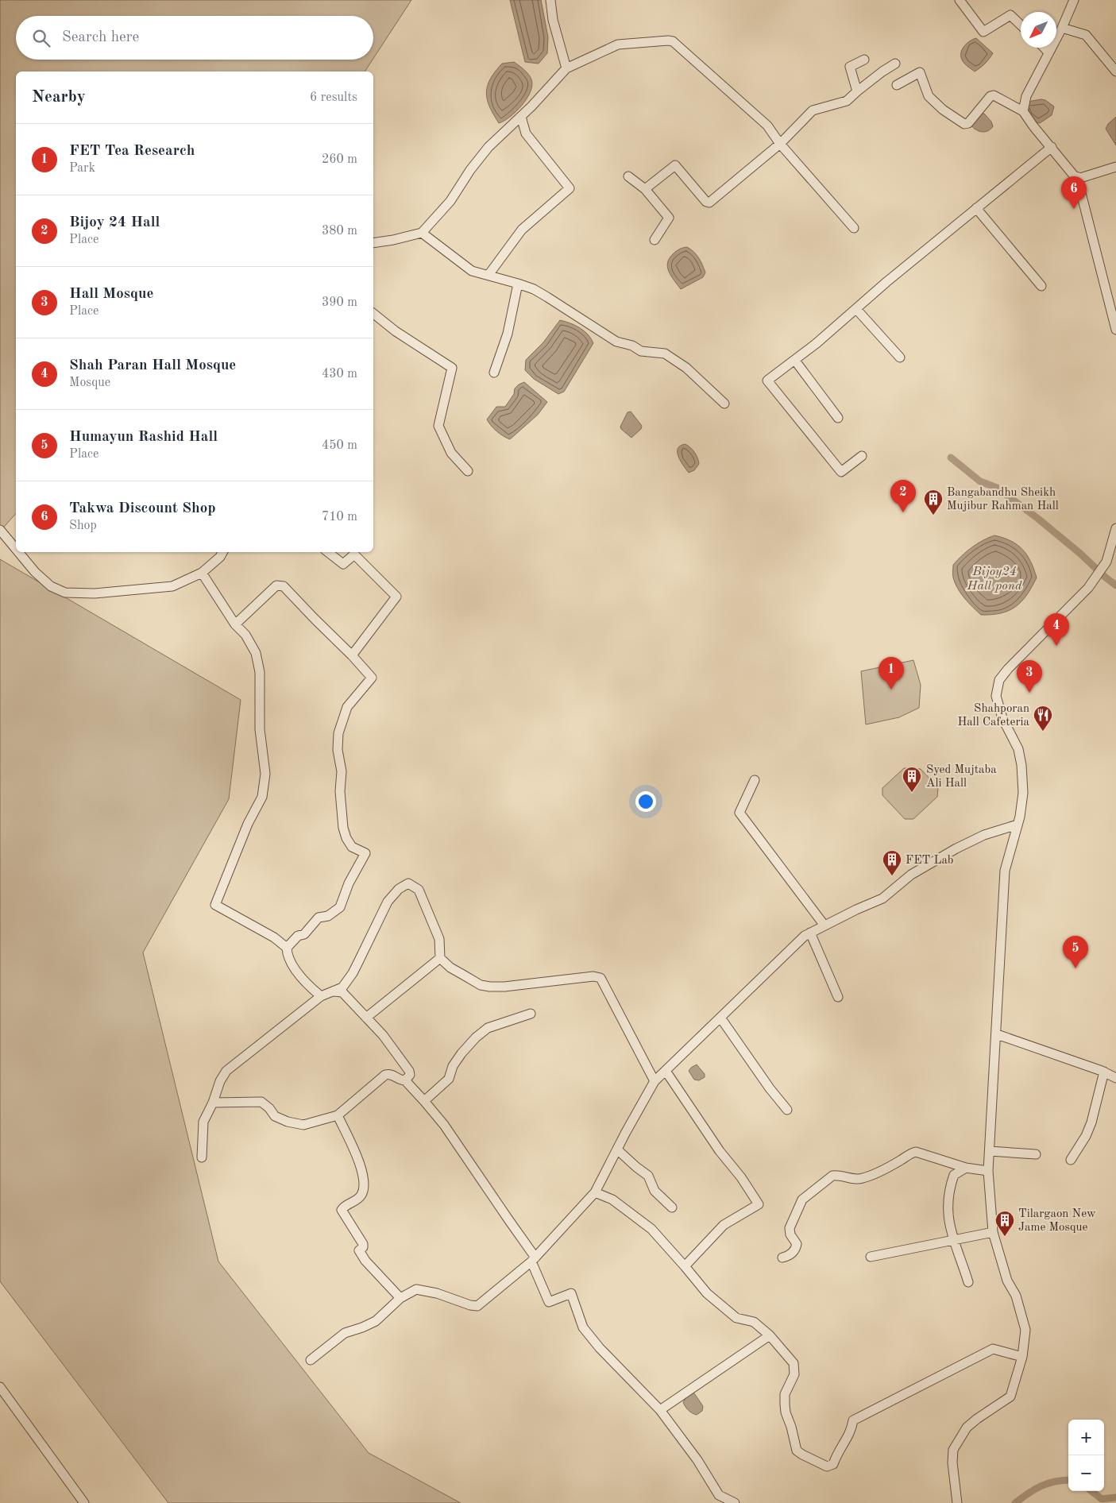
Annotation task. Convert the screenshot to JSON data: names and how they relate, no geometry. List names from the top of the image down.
{
  "water": ["Bijoy24 Hall pond"],
  "places": {
    "building": [
      "Bangabandhu Sheikh Mujibur Rahman Hall",
      "Syed Mujtaba Ali Hall",
      "FET Lab",
      "Tilargaon New Jame Mosque"
    ],
    "restaurant": ["Shahporan Hall Cafeteria"]
  },
  "north": "bottom left",
  "page": {
    "search": "Search here",
    "heading": ["Nearby", "6 results"],
    "list": [
      {
        "mark": "1",
        "name": "FET Tea Research",
        "note": "Park",
        "value": "260 m"
      },
      {
        "mark": "2",
        "name": "Bijoy 24 Hall",
        "note": "Place",
        "value": "380 m"
      },
      {
        "mark": "3",
        "name": "Hall Mosque",
        "note": "Place",
        "value": "390 m"
      },
      {
        "mark": "4",
        "name": "Shah Paran Hall Mosque",
        "note": "Mosque",
        "value": "430 m"
      },
      {
        "mark": "5",
        "name": "Humayun Rashid Hall",
        "note": "Place",
        "value": "450 m"
      },
      {
        "mark": "6",
        "name": "Takwa Discount Shop",
        "note": "Shop",
        "value": "710 m"
      }
    ],
    "pins": [
      "6",
      "2",
      "4",
      "1",
      "3",
      "5"
    ],
    "map_buttons": ["+", "−"]
  }
}
